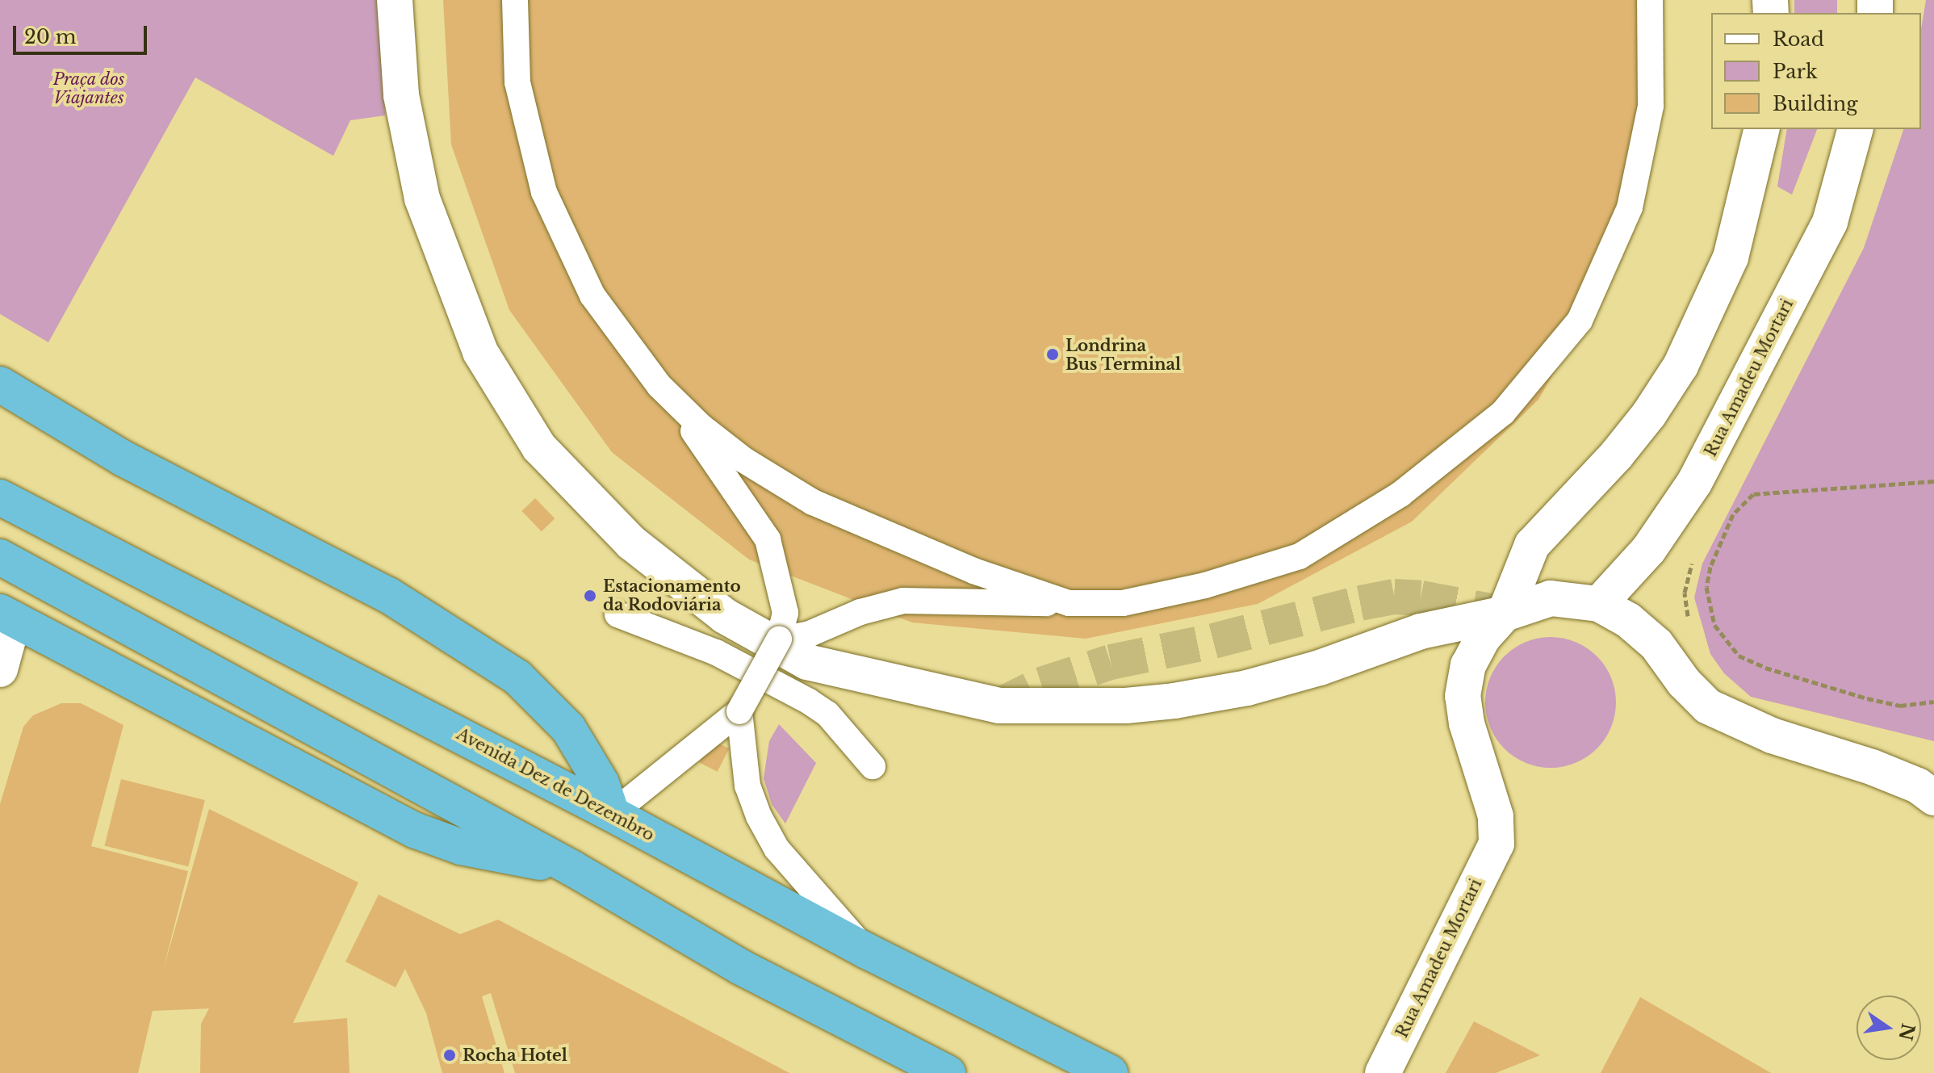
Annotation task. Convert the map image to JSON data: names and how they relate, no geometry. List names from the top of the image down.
{
  "streets": {
    "highway": ["Avenida Dez de Dezembro"],
    "street": ["Rua Amadeu Mortari"]
  },
  "parks": ["Praça dos Viajantes"],
  "places": ["Londrina Bus Terminal", "Estacionamento da Rodoviária", "Rocha Hotel"],
  "legend": ["Road", "Park", "Building"],
  "scale_bar": "20 m",
  "north": "right"
}
